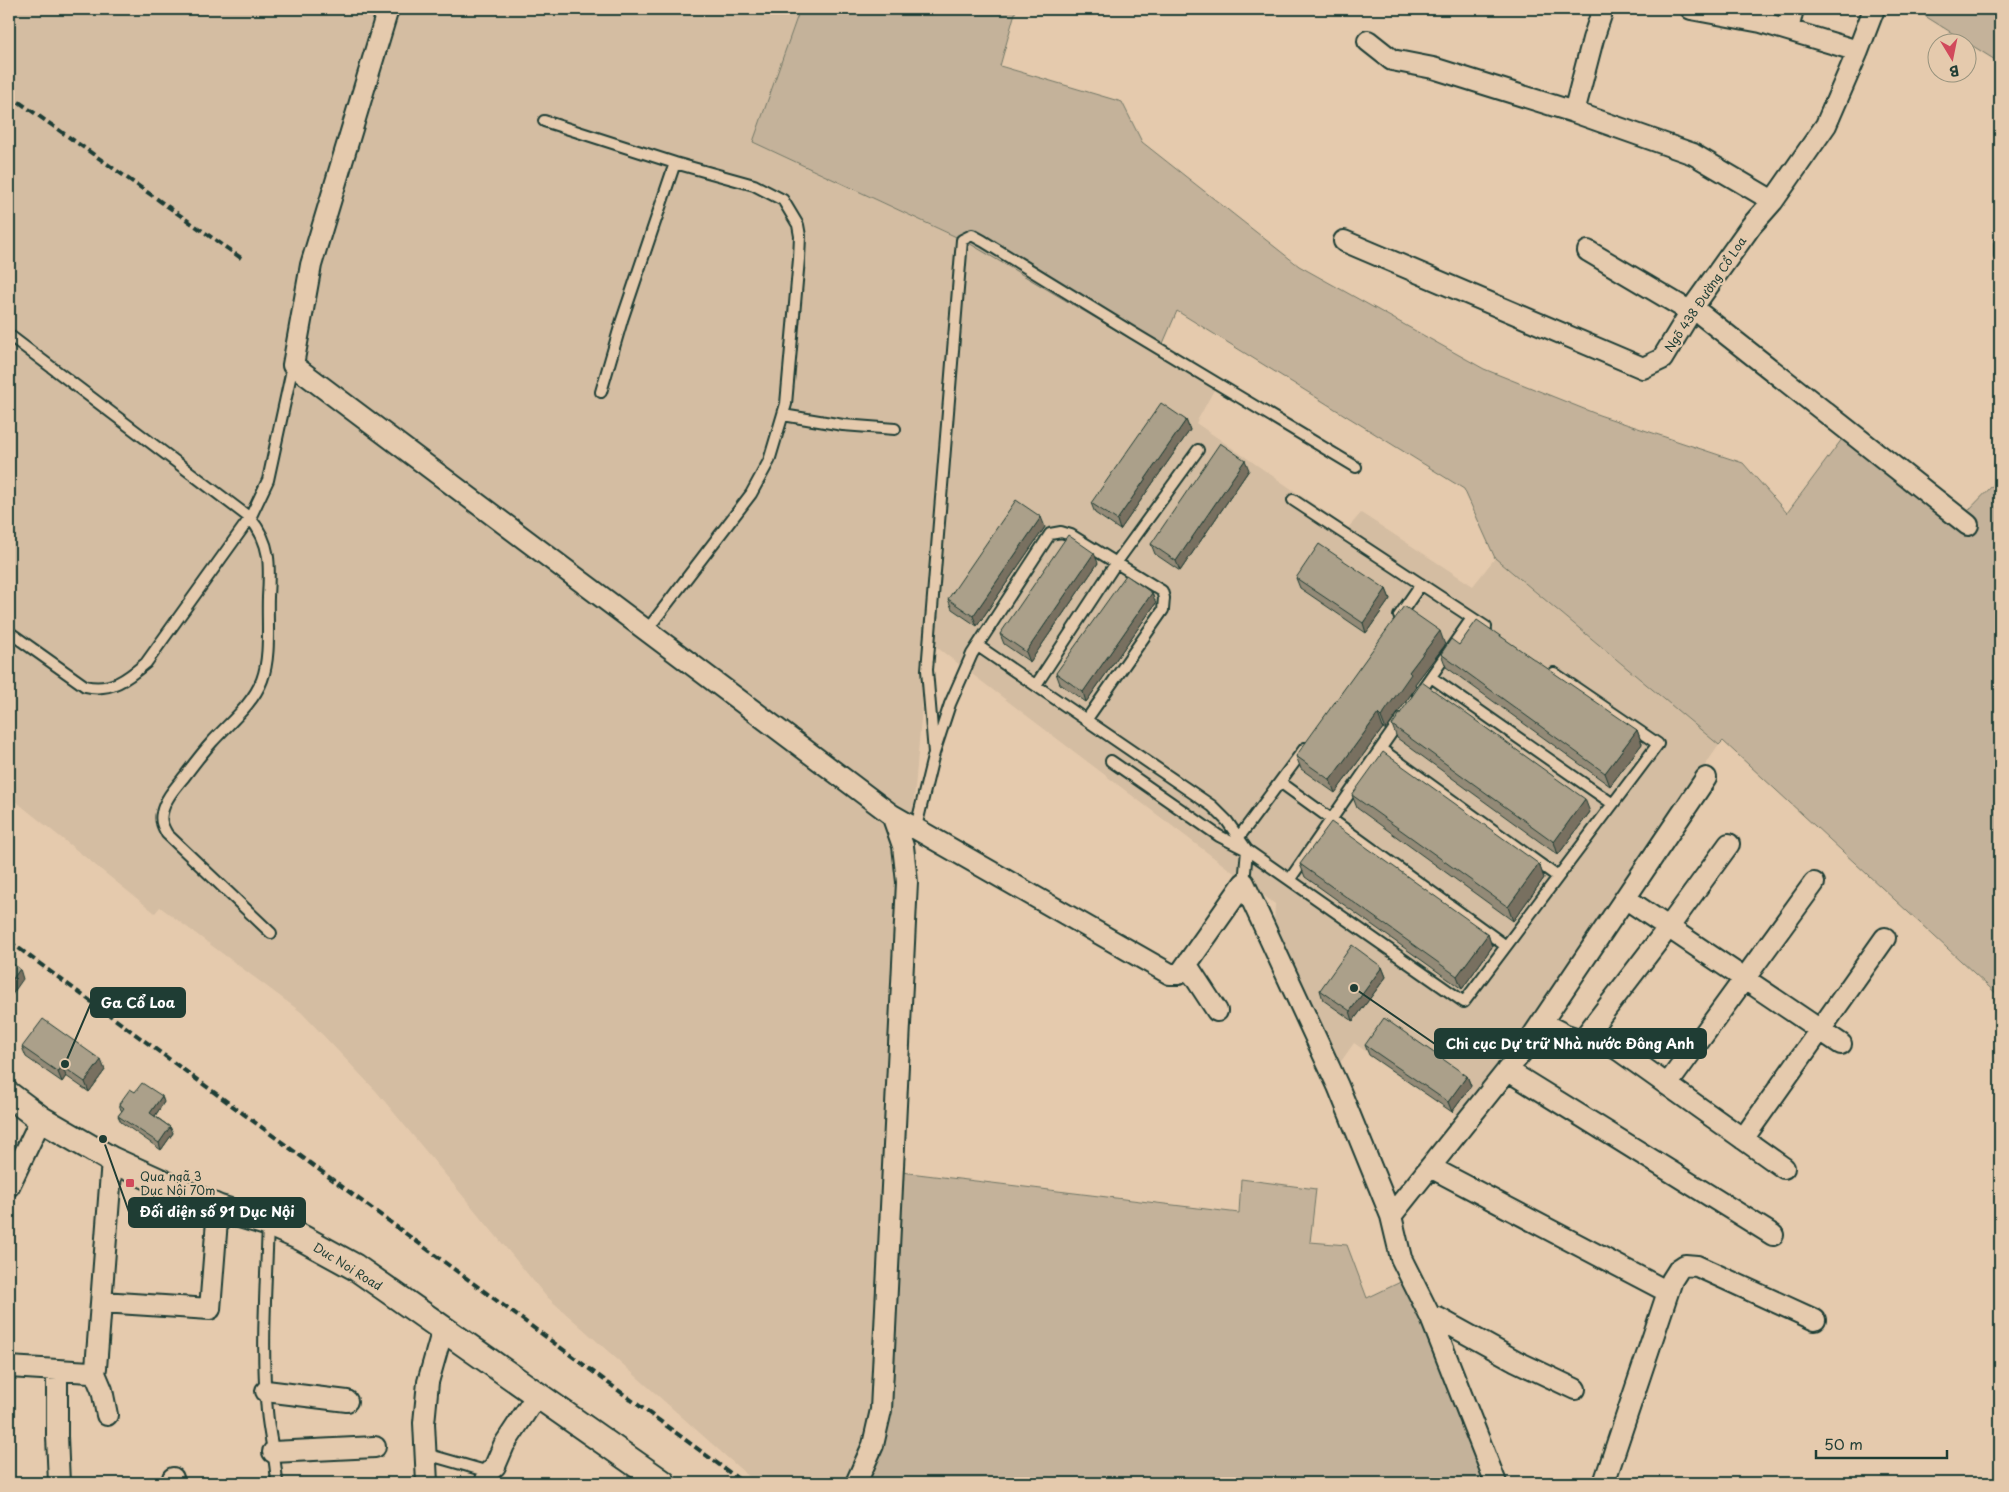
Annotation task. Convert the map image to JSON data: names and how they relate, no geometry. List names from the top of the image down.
{
  "streets": {
    "street": ["Ngõ 438 Đường Cổ Loa", "Duc Noi Road"]
  },
  "places": {
    "other": ["Chi cục Dự trữ Nhà nước Đông Anh", "Ga Cổ Loa", "Đối diện số 91 Dục Nội"],
    "transit": ["Qua ngã 3 Dục Nội 70m"]
  },
  "scale_bar": "50 m",
  "north": "bottom"
}
